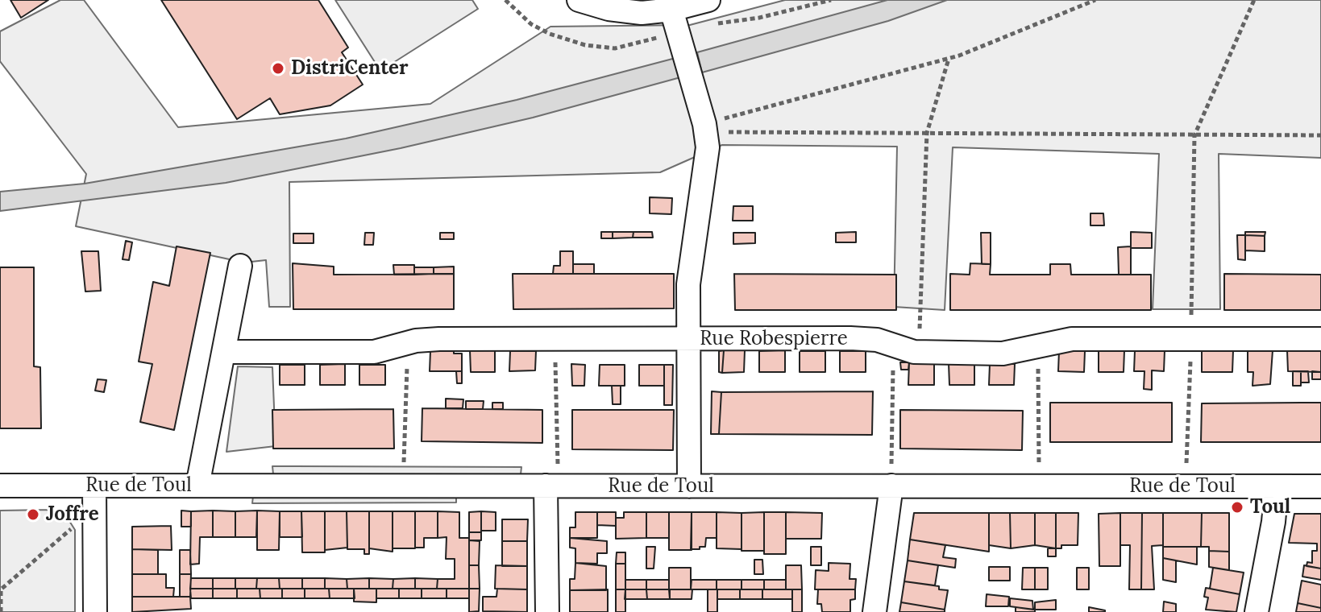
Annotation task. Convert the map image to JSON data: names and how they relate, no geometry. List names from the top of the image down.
{
  "streets": {
    "street": ["Rue Robespierre", "Rue de Toul"]
  },
  "places": ["DistriCenter", "Toul", "Joffre"]
}
